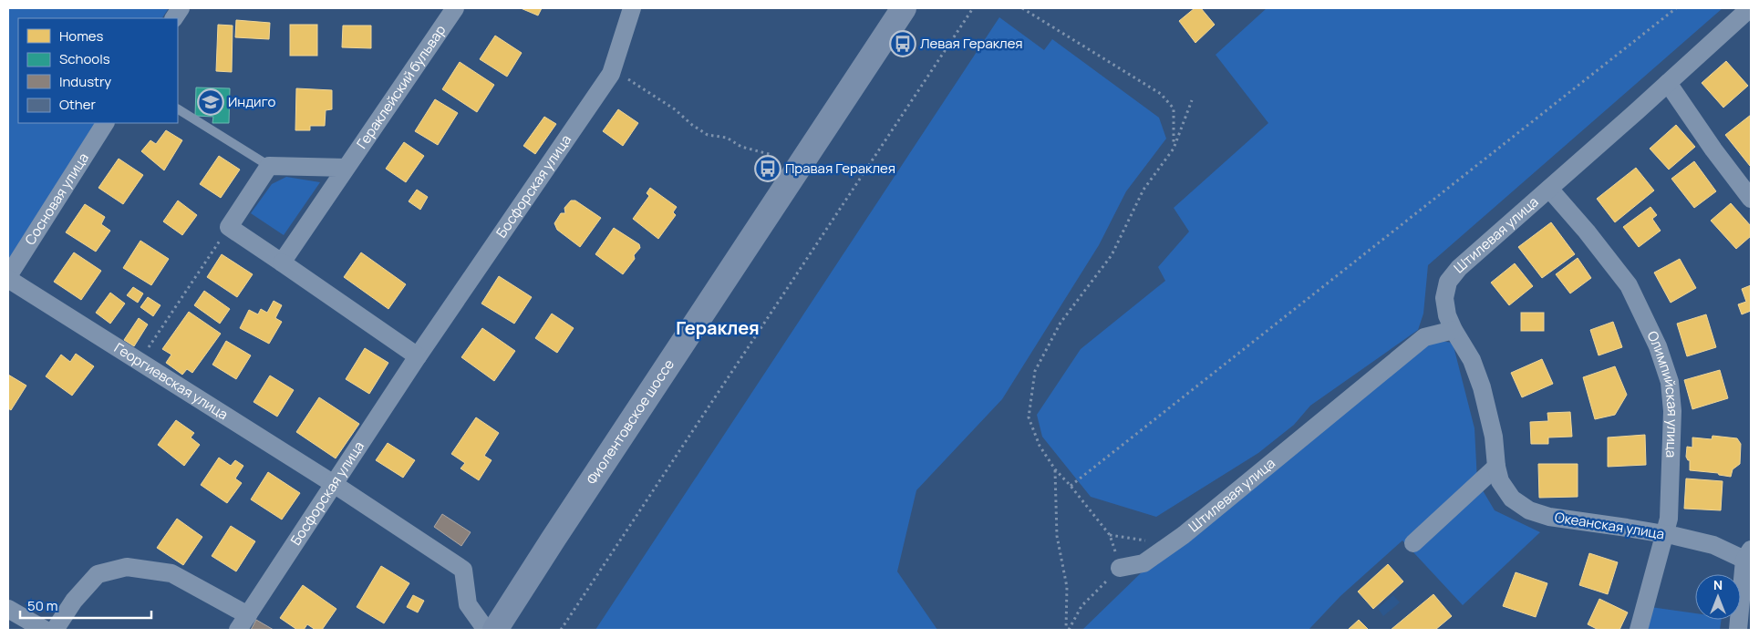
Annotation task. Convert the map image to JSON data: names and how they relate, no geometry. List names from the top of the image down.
{
  "streets": {
    "main road": ["Фиолентовское шоссе"],
    "street": [
      "Гераклейский бульвар",
      "Босфорская улица",
      "Сосновая улица",
      "Штилевая улица",
      "Георгиевская улица",
      "Олимпийская улица",
      "Океанская улица"
    ]
  },
  "crossings": [
    ["Босфорская улица", "Георгиевская улица"],
    ["Сосновая улица", "Георгиевская улица"],
    ["Штилевая улица", "Олимпийская улица"],
    ["Штилевая улица", "Океанская улица"],
    ["Олимпийская улица", "Океанская улица"]
  ],
  "districts": ["Гераклея"],
  "places": {
    "bus stop": ["Левая Гераклея", "Правая Гераклея"],
    "school or university": ["Индиго"]
  },
  "legend": [
    "Homes",
    "Schools",
    "Industry",
    "Other"
  ],
  "scale_bar": "50 m",
  "north": "top"
}
